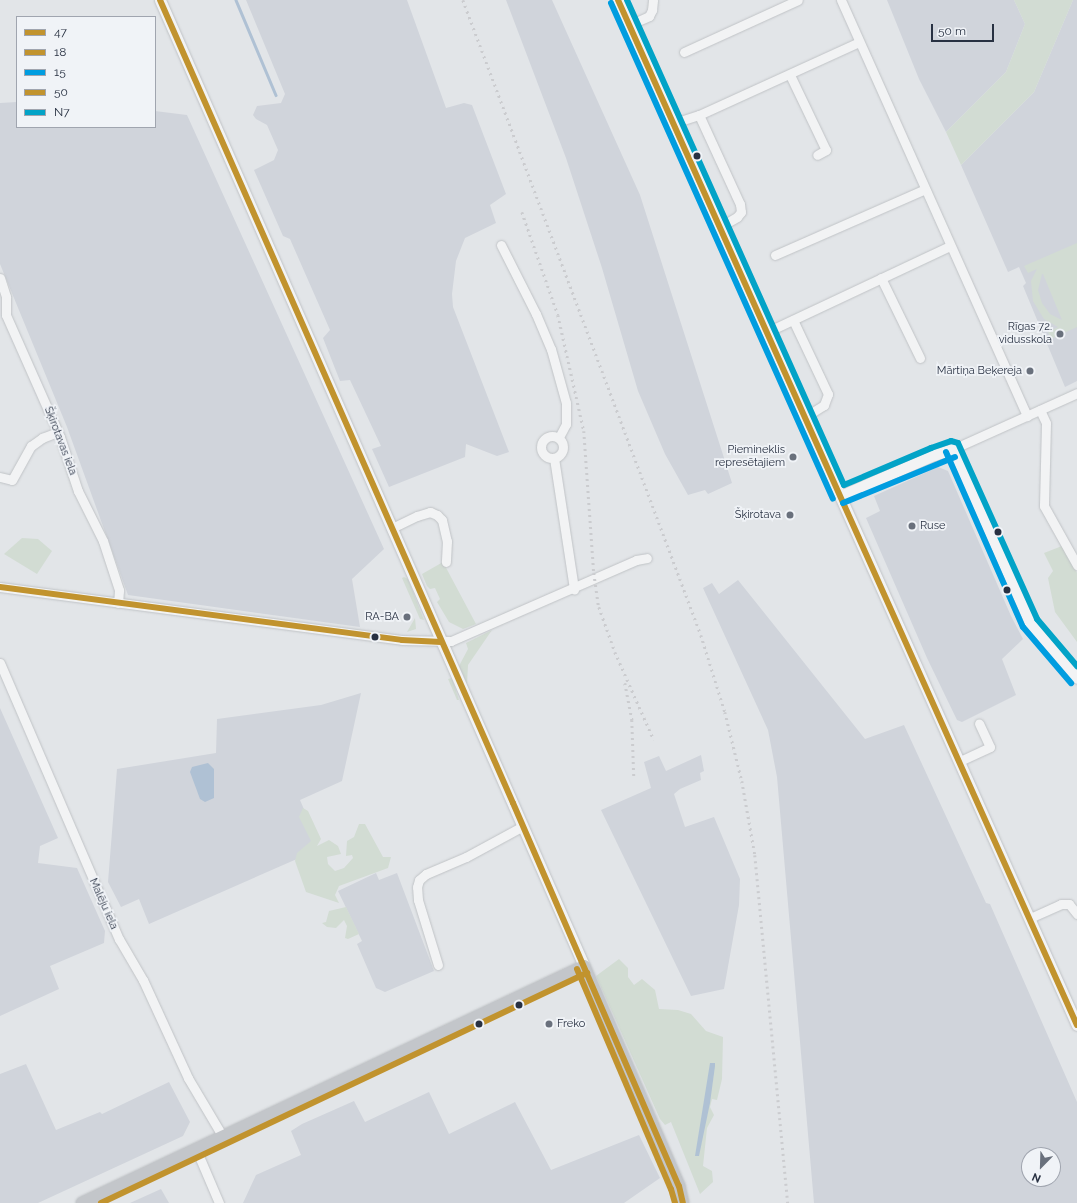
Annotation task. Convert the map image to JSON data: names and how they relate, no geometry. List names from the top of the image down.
{
  "streets": {
    "street": ["Šķirotavas iela", "Malēju iela"]
  },
  "places": [
    "Rīgas 72. vidusskola",
    "Mārtiņa Beķereja",
    "Piemineklis represētajiem",
    "Šķirotava",
    "Ruse",
    "RA-BA",
    "Freko"
  ],
  "lines": [
    "transit line 47",
    "transit line 18",
    "transit line N7",
    "transit line 15",
    "transit line 50"
  ],
  "legend": [
    "47",
    "18",
    "15",
    "50",
    "N7"
  ],
  "scale_bar": "50 m",
  "north": "bottom left"
}
